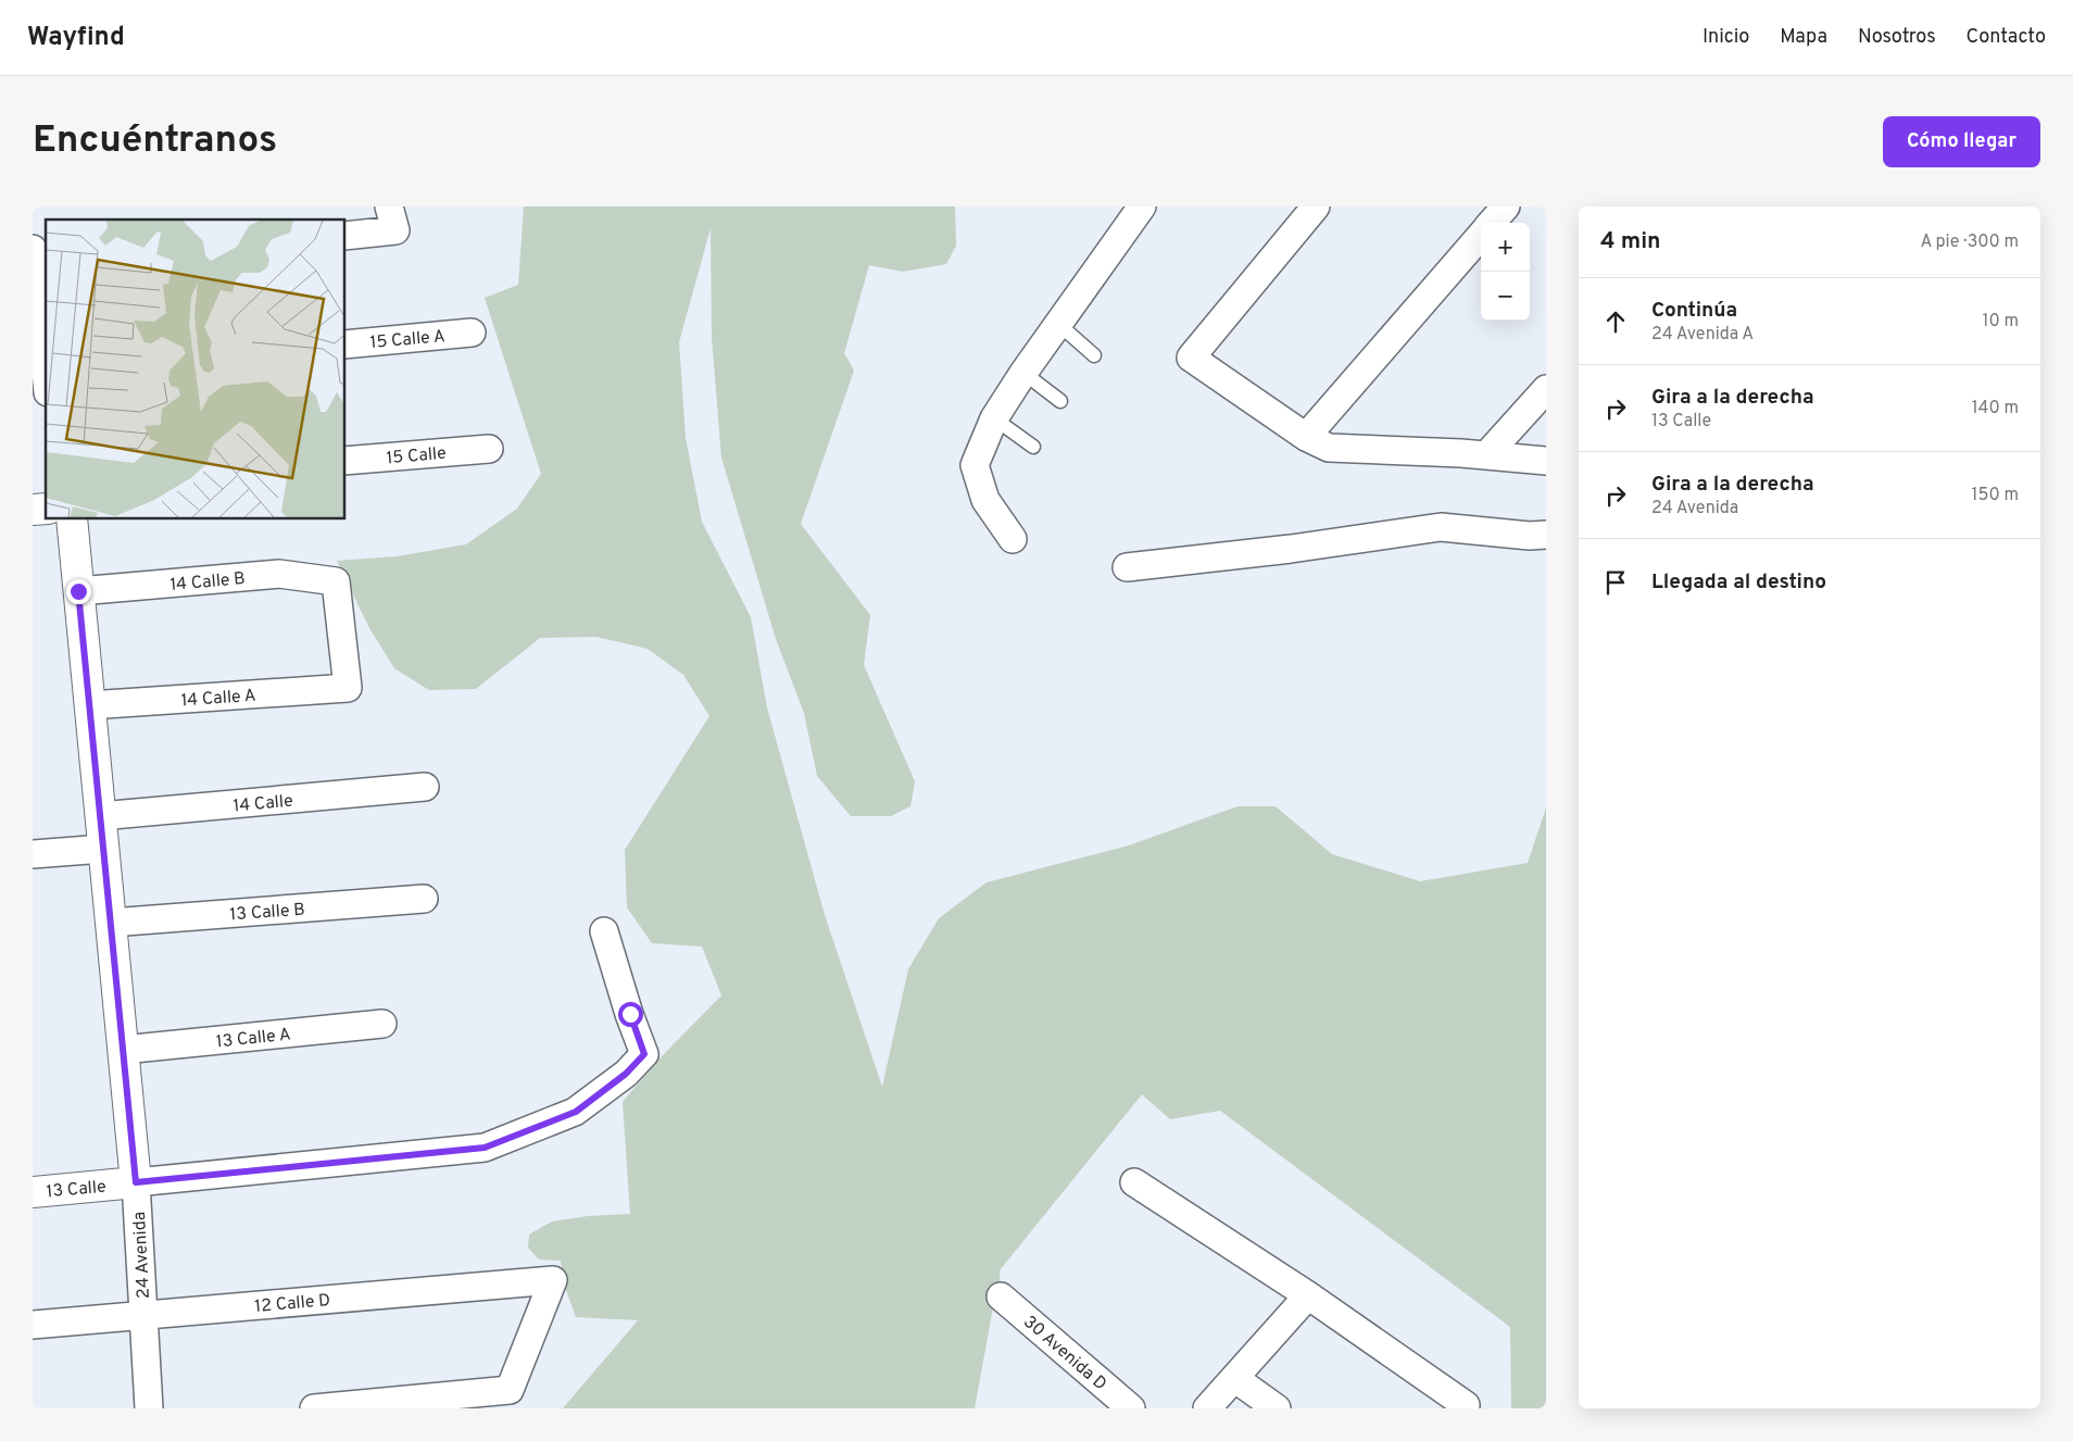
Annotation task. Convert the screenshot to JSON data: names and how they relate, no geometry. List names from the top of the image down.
{
  "streets": {
    "street": [
      "15 Calle A",
      "15 Calle",
      "14 Calle B",
      "14 Calle A",
      "14 Calle",
      "13 Calle B",
      "13 Calle A",
      "13 Calle",
      "24 Avenida",
      "12 Calle D",
      "30 Avenida D"
    ]
  },
  "crossings": [
    ["14 Calle B", "14 Calle A"],
    ["14 Calle B", "24 Avenida"],
    ["14 Calle A", "24 Avenida"],
    ["14 Calle", "24 Avenida"],
    ["13 Calle B", "24 Avenida"],
    ["13 Calle A", "24 Avenida"],
    ["13 Calle", "24 Avenida"],
    ["24 Avenida", "12 Calle D"]
  ],
  "page": {
    "header": "Wayfind",
    "nav": [
      "Inicio",
      "Mapa",
      "Nosotros",
      "Contacto"
    ],
    "buttons": "Cómo llegar",
    "title": "Encuéntranos",
    "heading": ["4 min", "A pie · 300 m"],
    "map_buttons": ["+", "−"],
    "list": [
      ["Continúa", "24 Avenida A", "10 m"],
      ["Gira a la derecha", "13 Calle", "140 m"],
      ["Gira a la derecha", "24 Avenida", "150 m"],
      "Llegada al destino"
    ]
  }
}
